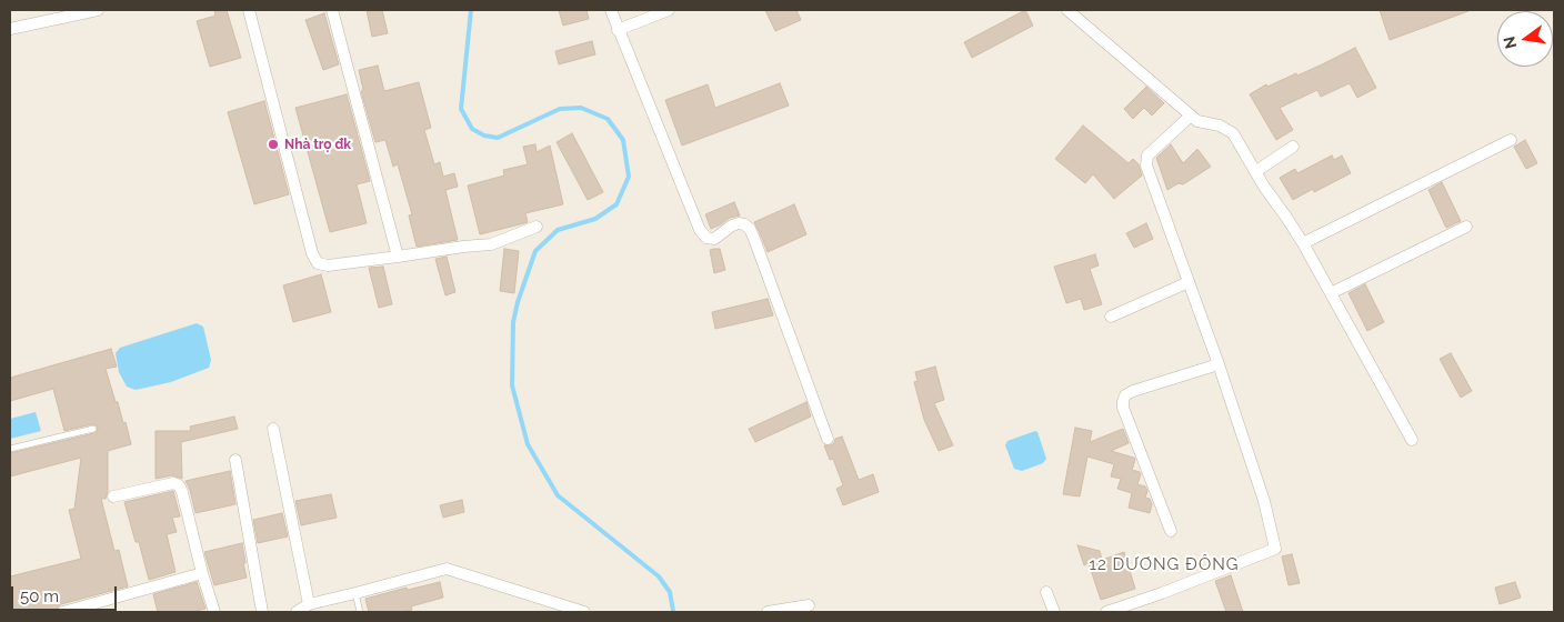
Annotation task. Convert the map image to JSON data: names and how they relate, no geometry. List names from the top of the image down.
{
  "districts": ["12 DƯƠNG ĐÔNG"],
  "places": ["Nhà trọ đk"],
  "scale_bar": "50 m",
  "north": "left"
}
